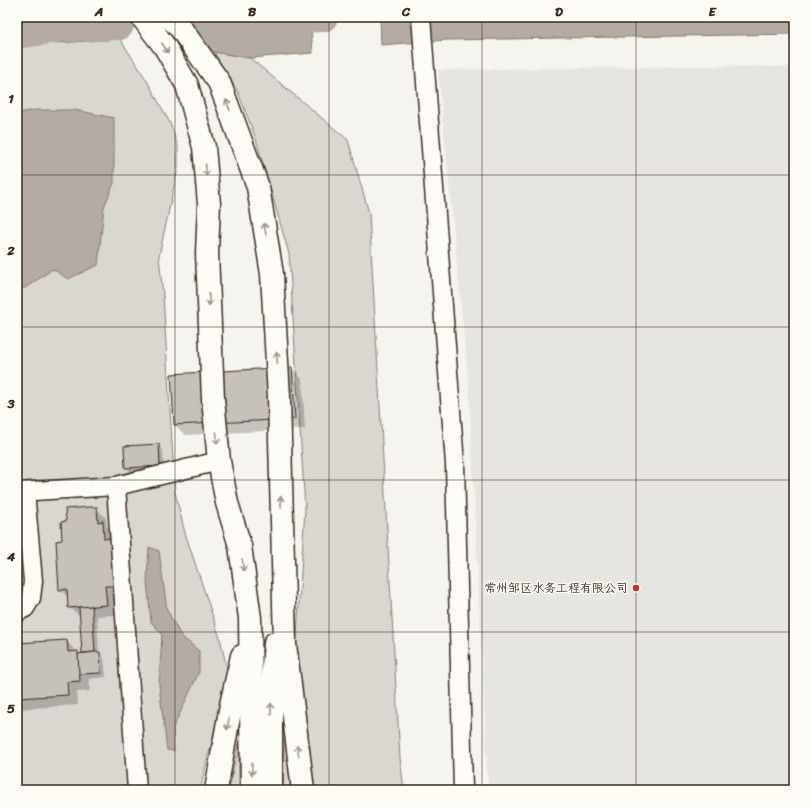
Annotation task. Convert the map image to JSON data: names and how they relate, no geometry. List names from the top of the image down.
{
  "places": ["常州邹区水务工程有限公司"],
  "grid": {
    "columns": [
      "A",
      "B",
      "C",
      "D",
      "E"
    ],
    "rows": [
      "1",
      "2",
      "3",
      "4",
      "5"
    ]
  }
}
